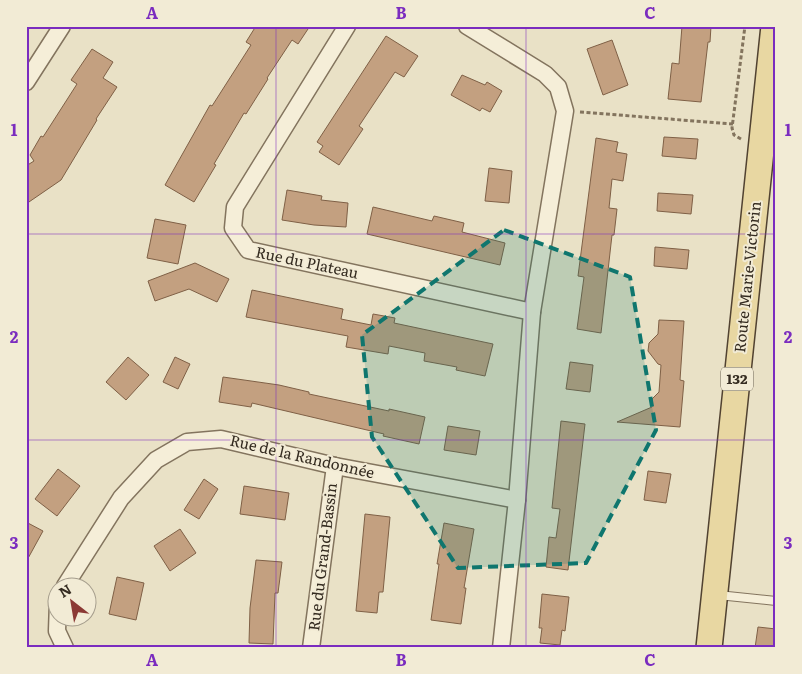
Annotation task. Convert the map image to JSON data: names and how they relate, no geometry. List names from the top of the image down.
{
  "streets": {
    "main road": ["Route Marie-Victorin", "132"],
    "street": ["Rue du Plateau", "Rue de la Randonnée", "Rue du Grand-Bassin"]
  },
  "crossings": [
    ["Rue de la Randonnée", "Rue du Grand-Bassin"]
  ],
  "north": "top left",
  "grid": {
    "columns": ["A", "B", "C"],
    "rows": ["1", "2", "3"]
  }
}
